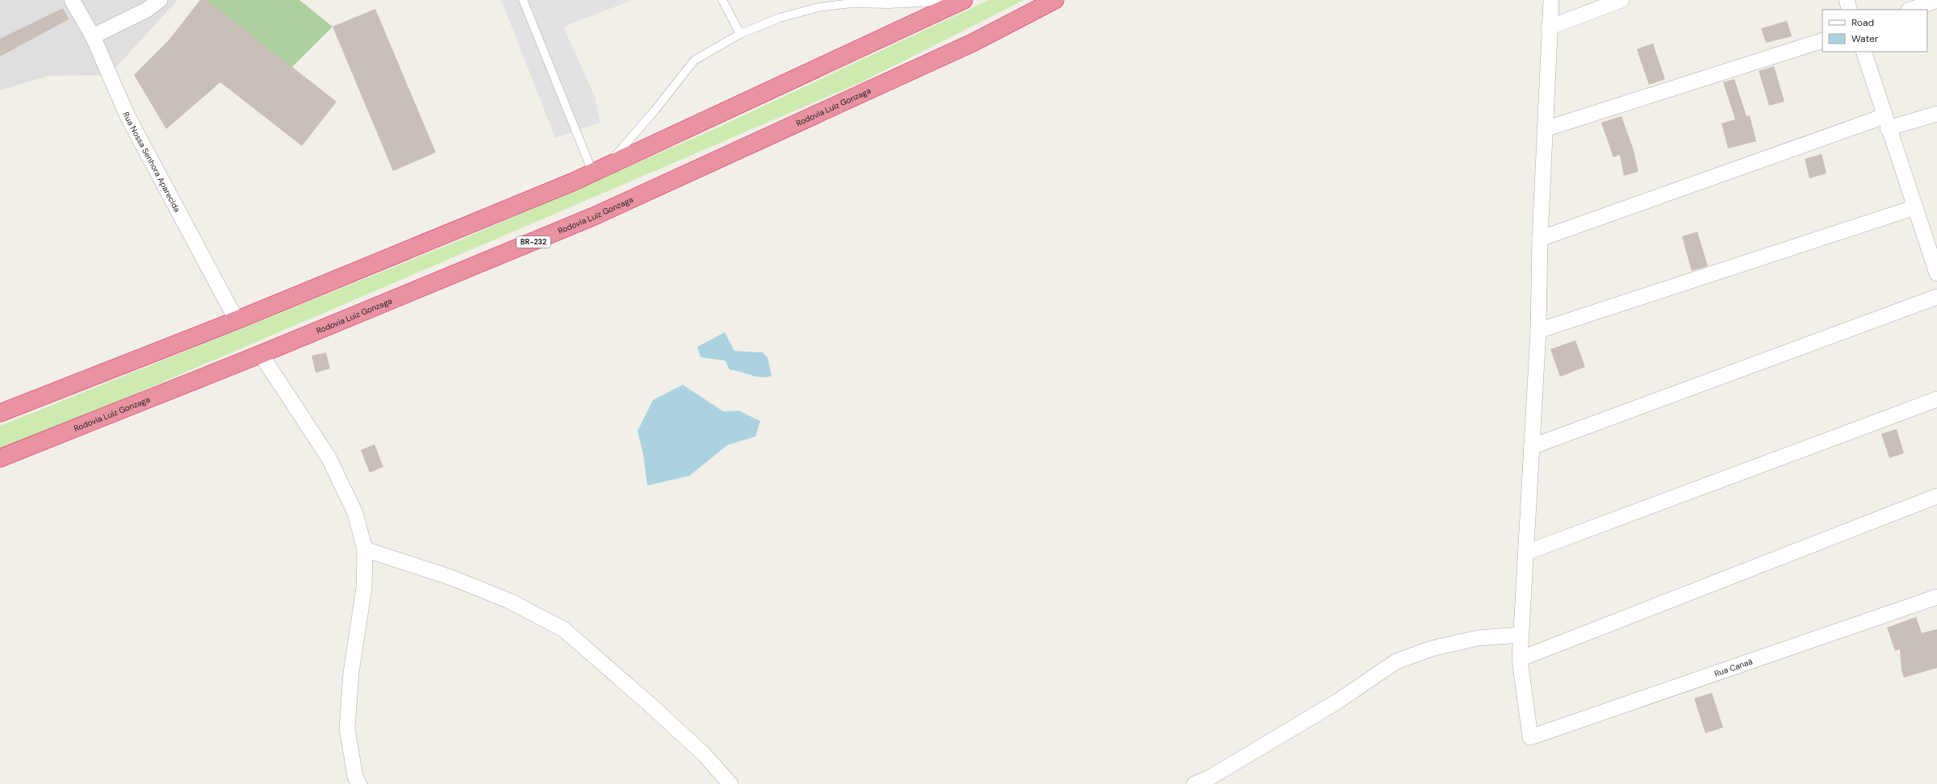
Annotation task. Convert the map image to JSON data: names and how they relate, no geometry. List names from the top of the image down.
{
  "streets": {
    "highway": ["Rodovia Luiz Gonzaga", "BR-232"],
    "street": ["Rua Nossa Senhora Aparecida", "Rua Canaã"]
  },
  "legend": ["Road", "Water"]
}
